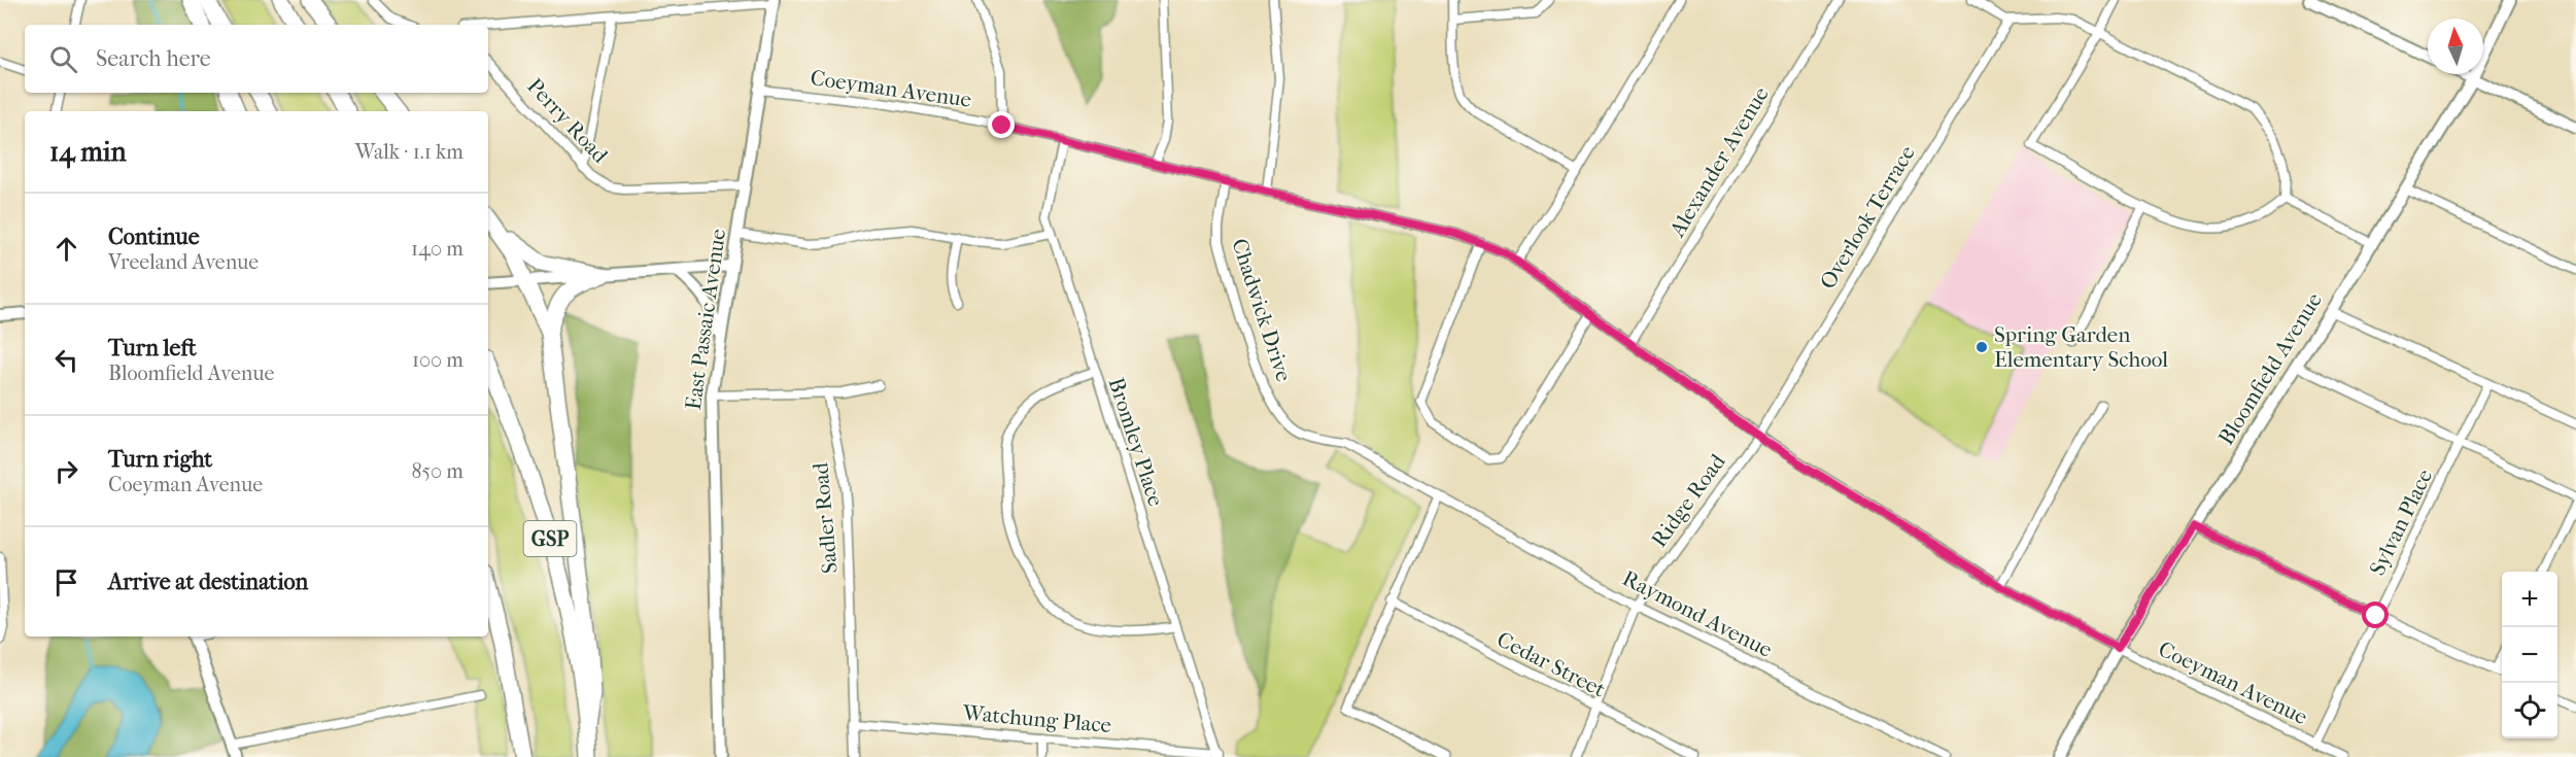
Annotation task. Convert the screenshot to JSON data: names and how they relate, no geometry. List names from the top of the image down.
{
  "streets": {
    "highway": ["GSP"],
    "street": [
      "Coeyman Avenue",
      "Perry Road",
      "Alexander Avenue",
      "Overlook Terrace",
      "Chadwick Drive",
      "East Passaic Avenue",
      "Bloomfield Avenue",
      "Bromley Place",
      "Ridge Road",
      "Sadler Road",
      "Sylvan Place",
      "Raymond Avenue",
      "Cedar Street",
      "Watchung Place"
    ]
  },
  "crossings": [
    ["Coeyman Avenue", "Alexander Avenue"],
    ["Coeyman Avenue", "Overlook Terrace"],
    ["Coeyman Avenue", "Chadwick Drive"],
    ["Coeyman Avenue", "East Passaic Avenue"],
    ["Coeyman Avenue", "Bloomfield Avenue"],
    ["Coeyman Avenue", "Bromley Place"],
    ["Coeyman Avenue", "Ridge Road"],
    ["Coeyman Avenue", "Sylvan Place"],
    ["Perry Road", "East Passaic Avenue"],
    ["Overlook Terrace", "Ridge Road"],
    ["Chadwick Drive", "Raymond Avenue"],
    ["Bromley Place", "Watchung Place"],
    ["Ridge Road", "Raymond Avenue"],
    ["Ridge Road", "Cedar Street"],
    ["Sadler Road", "Watchung Place"]
  ],
  "places": ["Spring Garden Elementary School"],
  "north": "top",
  "page": {
    "search": "Search here",
    "heading": ["14 min", "Walk · 1.1 km"],
    "list": [
      ["Continue", "Vreeland Avenue", "140 m"],
      ["Turn left", "Bloomfield Avenue", "100 m"],
      ["Turn right", "Coeyman Avenue", "850 m"],
      "Arrive at destination"
    ],
    "map_buttons": ["+", "−"]
  }
}
